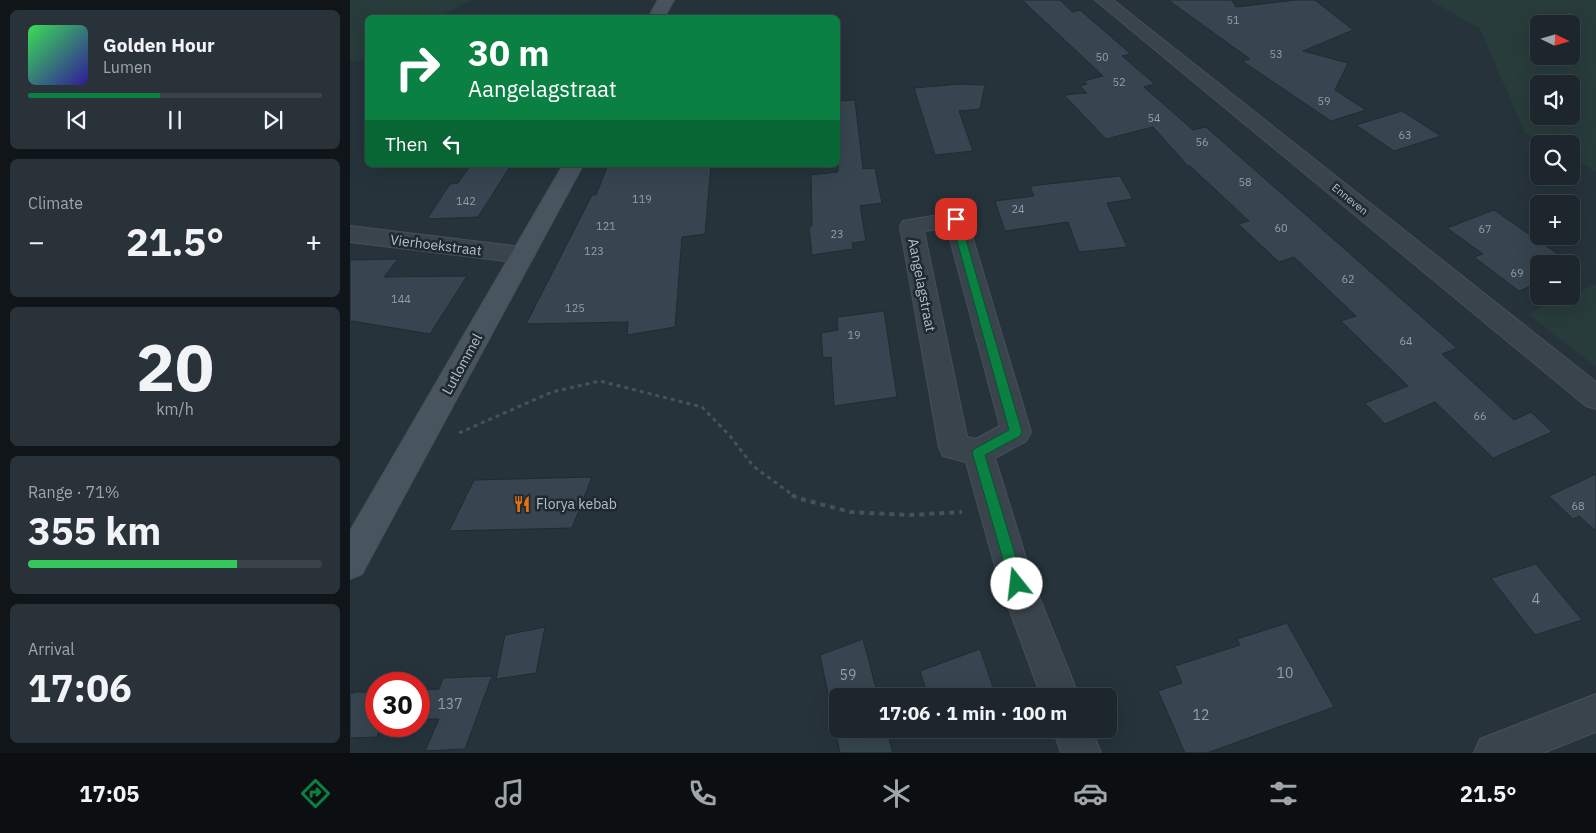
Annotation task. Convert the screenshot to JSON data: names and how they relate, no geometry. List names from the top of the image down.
{
  "streets": {
    "main road": ["Lutlommel"],
    "street": ["Enneven", "Vierhoekstraat", "Aangelagstraat"]
  },
  "crossings": [
    ["Vierhoekstraat", "Lutlommel"]
  ],
  "places": {
    "restaurant": ["Florya kebab"]
  },
  "house_numbers": [
    "51",
    "53",
    "50",
    "52",
    "59",
    "54",
    "63",
    "56",
    "58",
    "119",
    "142",
    "24",
    "121",
    "60",
    "67",
    "23",
    "123",
    "69",
    "62",
    "144",
    "125",
    "19",
    "64",
    "66",
    "68",
    "4",
    "10",
    "59",
    "137",
    "12"
  ],
  "north": "right",
  "page": {
    "map_buttons": ["+", "−"],
    "turn": ["30 m", "Aangelagstraat"],
    "song": ["Golden Hour", "Lumen"],
    "then": "Then",
    "tile": [
      "Climate",
      ["20", "km/h"],
      ["Range · 71%", "355 km"],
      ["Arrival", "17:06"]
    ],
    "heat": ["−", "21.5°", "+"],
    "limit": "30",
    "trip": "17:06 · 1 min · 100 m",
    "tabs": ["17:05", "21.5°"]
  }
}
